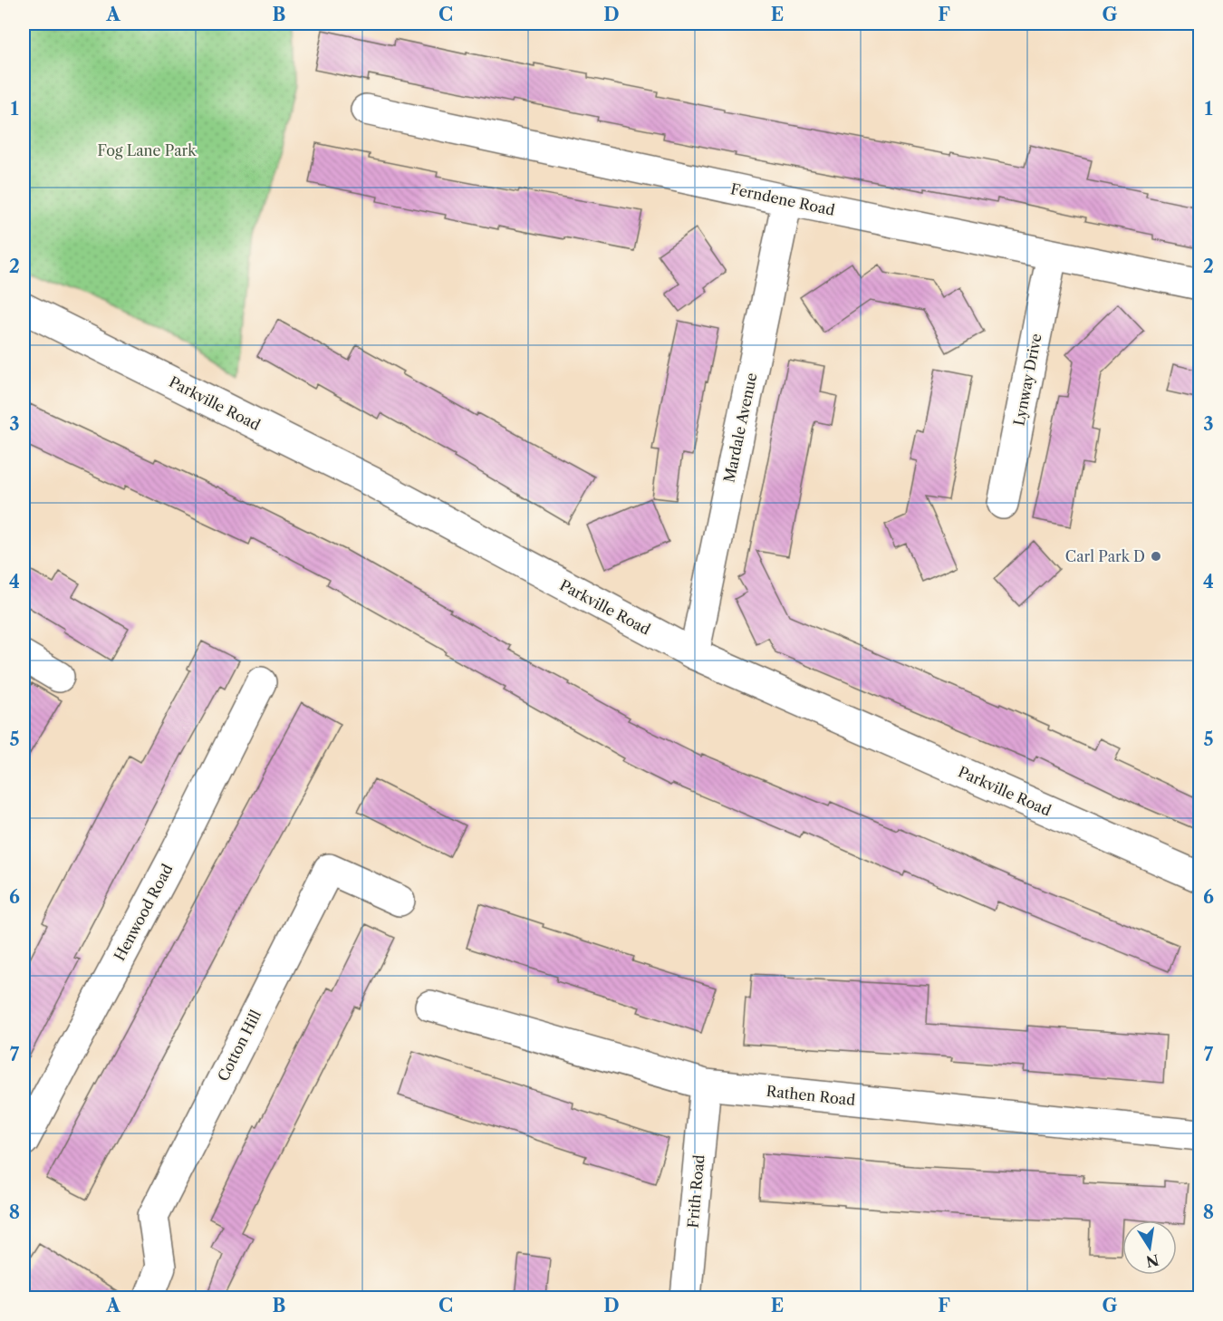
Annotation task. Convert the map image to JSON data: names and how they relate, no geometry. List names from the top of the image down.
{
  "streets": {
    "street": [
      "Ferndene Road",
      "Lynway Drive",
      "Parkville Road",
      "Mardale Avenue",
      "Henwood Road",
      "Cotton Hill",
      "Rathen Road",
      "Frith Road"
    ]
  },
  "crossings": [
    ["Ferndene Road", "Lynway Drive"],
    ["Ferndene Road", "Mardale Avenue"],
    ["Parkville Road", "Mardale Avenue"],
    ["Rathen Road", "Frith Road"]
  ],
  "parks": ["Fog Lane Park"],
  "places": ["Carl Park D"],
  "north": "bottom",
  "grid": {
    "columns": [
      "A",
      "B",
      "C",
      "D",
      "E",
      "F",
      "G"
    ],
    "rows": [
      "1",
      "2",
      "3",
      "4",
      "5",
      "6",
      "7",
      "8"
    ]
  }
}
